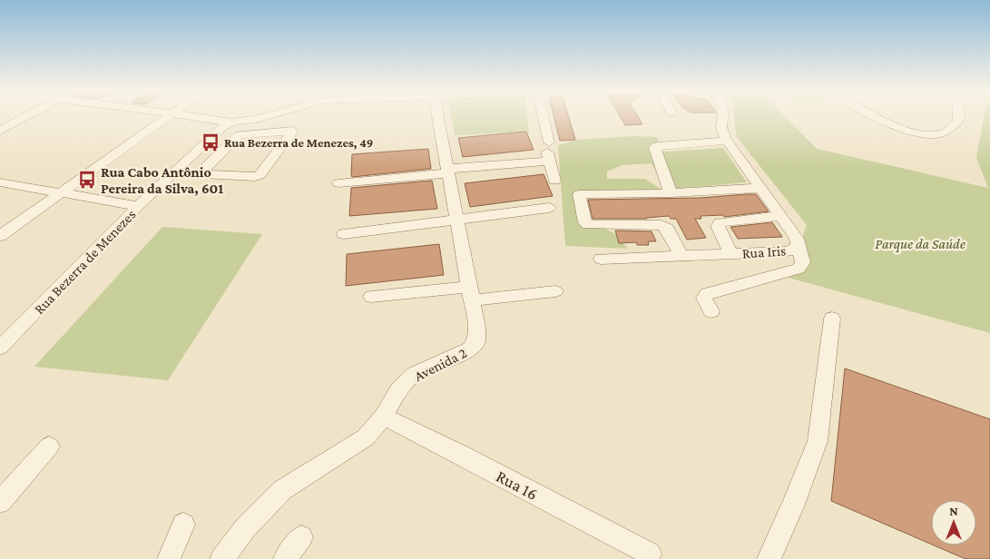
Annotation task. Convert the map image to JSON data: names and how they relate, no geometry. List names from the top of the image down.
{
  "streets": {
    "street": [
      "Rua Iris",
      "Rua Bezerra de Menezes",
      "Avenida 2",
      "Rua 16"
    ]
  },
  "crossings": [
    ["Avenida 2", "Rua 16"]
  ],
  "parks": ["Parque da Saúde"],
  "places": {
    "bus stop": ["Rua Bezerra de Menezes, 49", "Rua Cabo Antônio Pereira da Silva, 601"]
  },
  "north": "top"
}
